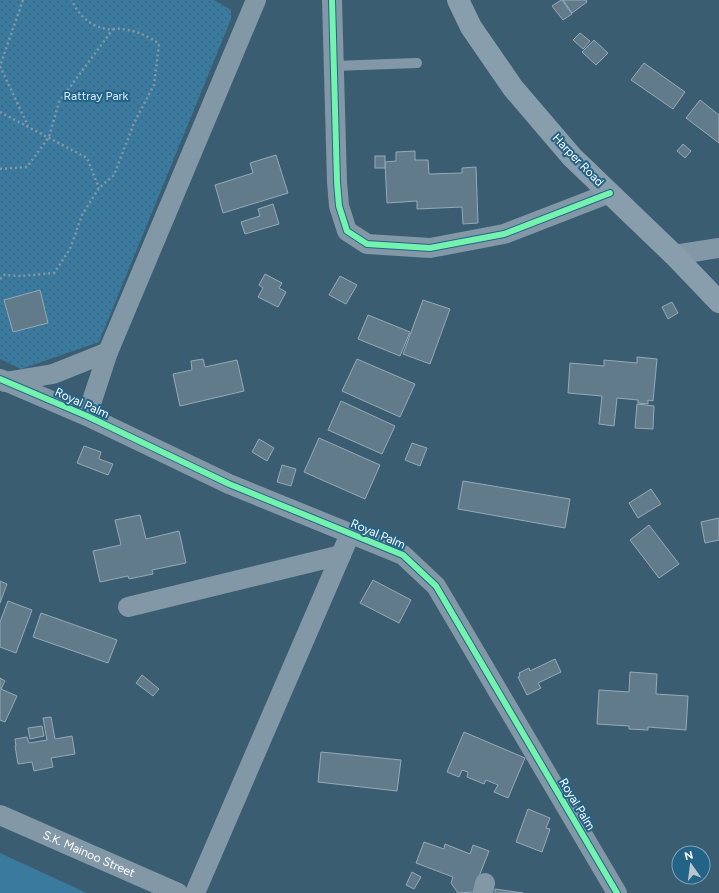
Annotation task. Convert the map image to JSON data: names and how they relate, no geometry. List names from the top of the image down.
{
  "streets": {
    "main road": ["Harper Road"],
    "street": ["Royal Palm", "S.K. Mainoo Street"]
  },
  "parks": ["Rattray Park"],
  "north": "top"
}
